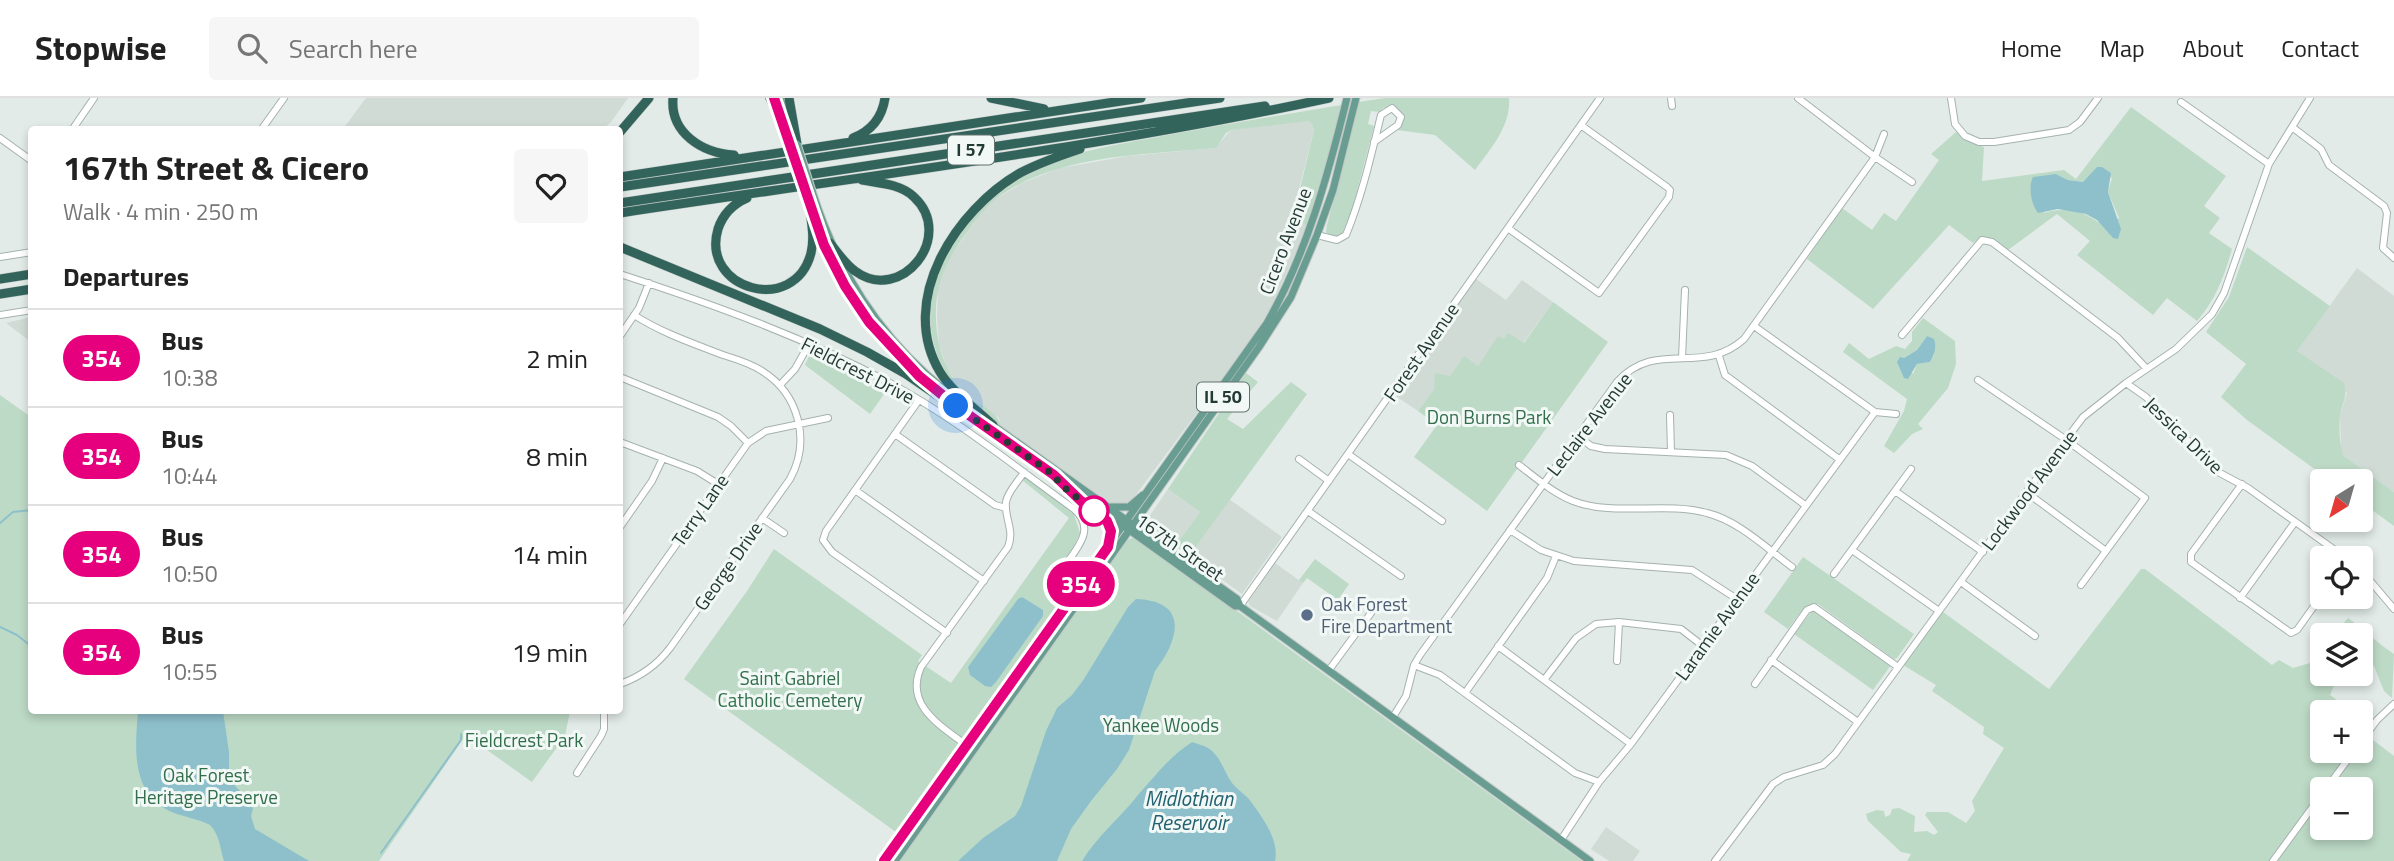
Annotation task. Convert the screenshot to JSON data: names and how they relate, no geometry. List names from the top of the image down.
{
  "streets": {
    "highway": ["I 57"],
    "main road": ["Cicero Avenue", "IL 50", "167th Street"],
    "street": [
      "Forest Avenue",
      "Fieldcrest Drive",
      "Leclaire Avenue",
      "Jessica Drive",
      "Lockwood Avenue",
      "Terry Lane",
      "George Drive",
      "Laramie Avenue"
    ]
  },
  "crossings": [
    ["Cicero Avenue", "Fieldcrest Drive"],
    ["Cicero Avenue", "167th Street"],
    ["Forest Avenue", "167th Street"],
    ["Leclaire Avenue", "167th Street"],
    ["Jessica Drive", "Lockwood Avenue"],
    ["Terry Lane", "George Drive"],
    ["167th Street", "Laramie Avenue"]
  ],
  "water": ["Midlothian Reservoir"],
  "parks": [
    "Don Burns Park",
    "Saint Gabriel Catholic Cemetery",
    "Yankee Woods",
    "Fieldcrest Park",
    "Oak Forest Heritage Preserve"
  ],
  "places": ["Oak Forest Fire Department"],
  "lines": ["bus line 354"],
  "north": "bottom left",
  "page": {
    "header": "Stopwise",
    "search": "Search here",
    "nav": [
      "Home",
      "Map",
      "About",
      "Contact"
    ],
    "on_map": "354",
    "heading": [
      ["167th Street & Cicero", "Walk · 4 min · 250 m"],
      "Departures"
    ],
    "list": [
      {
        "mark": "354",
        "name": "Bus",
        "note": "10:38",
        "value": "2 min"
      },
      {
        "mark": "354",
        "name": "Bus",
        "note": "10:44",
        "value": "8 min"
      },
      {
        "mark": "354",
        "name": "Bus",
        "note": "10:50",
        "value": "14 min"
      },
      {
        "mark": "354",
        "name": "Bus",
        "note": "10:55",
        "value": "19 min"
      }
    ],
    "map_buttons": ["+", "−"]
  }
}
